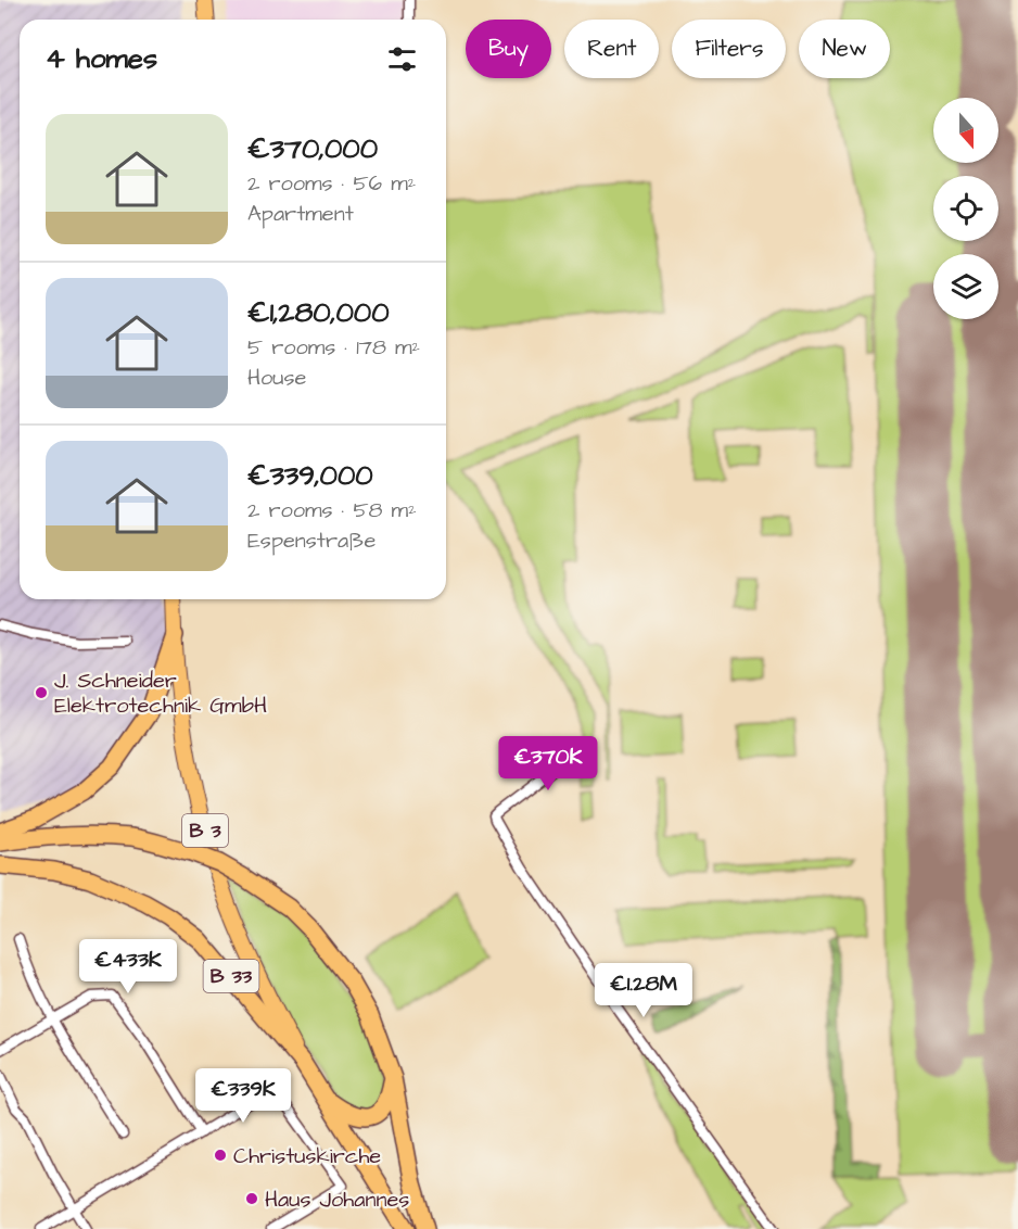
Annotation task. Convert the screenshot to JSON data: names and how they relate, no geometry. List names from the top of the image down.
{
  "streets": {
    "highway": ["B 3", "B 33"]
  },
  "crossings": [
    ["B 3", "B 33"]
  ],
  "places": ["J. Schneider Elektrotechnik GmbH", "Christuskirche", "Haus Johannes"],
  "north": "bottom",
  "page": {
    "chip": [
      "Buy",
      "Rent",
      "Filters",
      "New"
    ],
    "heading": "4 homes",
    "list": [
      {
        "name": "€370,000",
        "note": "2 rooms · 56 m² · Apartment"
      },
      {
        "name": "€1,280,000",
        "note": "5 rooms · 178 m² · House"
      },
      {
        "name": "€339,000",
        "note": "2 rooms · 58 m² · Espenstraße"
      }
    ],
    "price": [
      "€370K",
      "€433K",
      "€1.28M",
      "€339K"
    ]
  }
}
